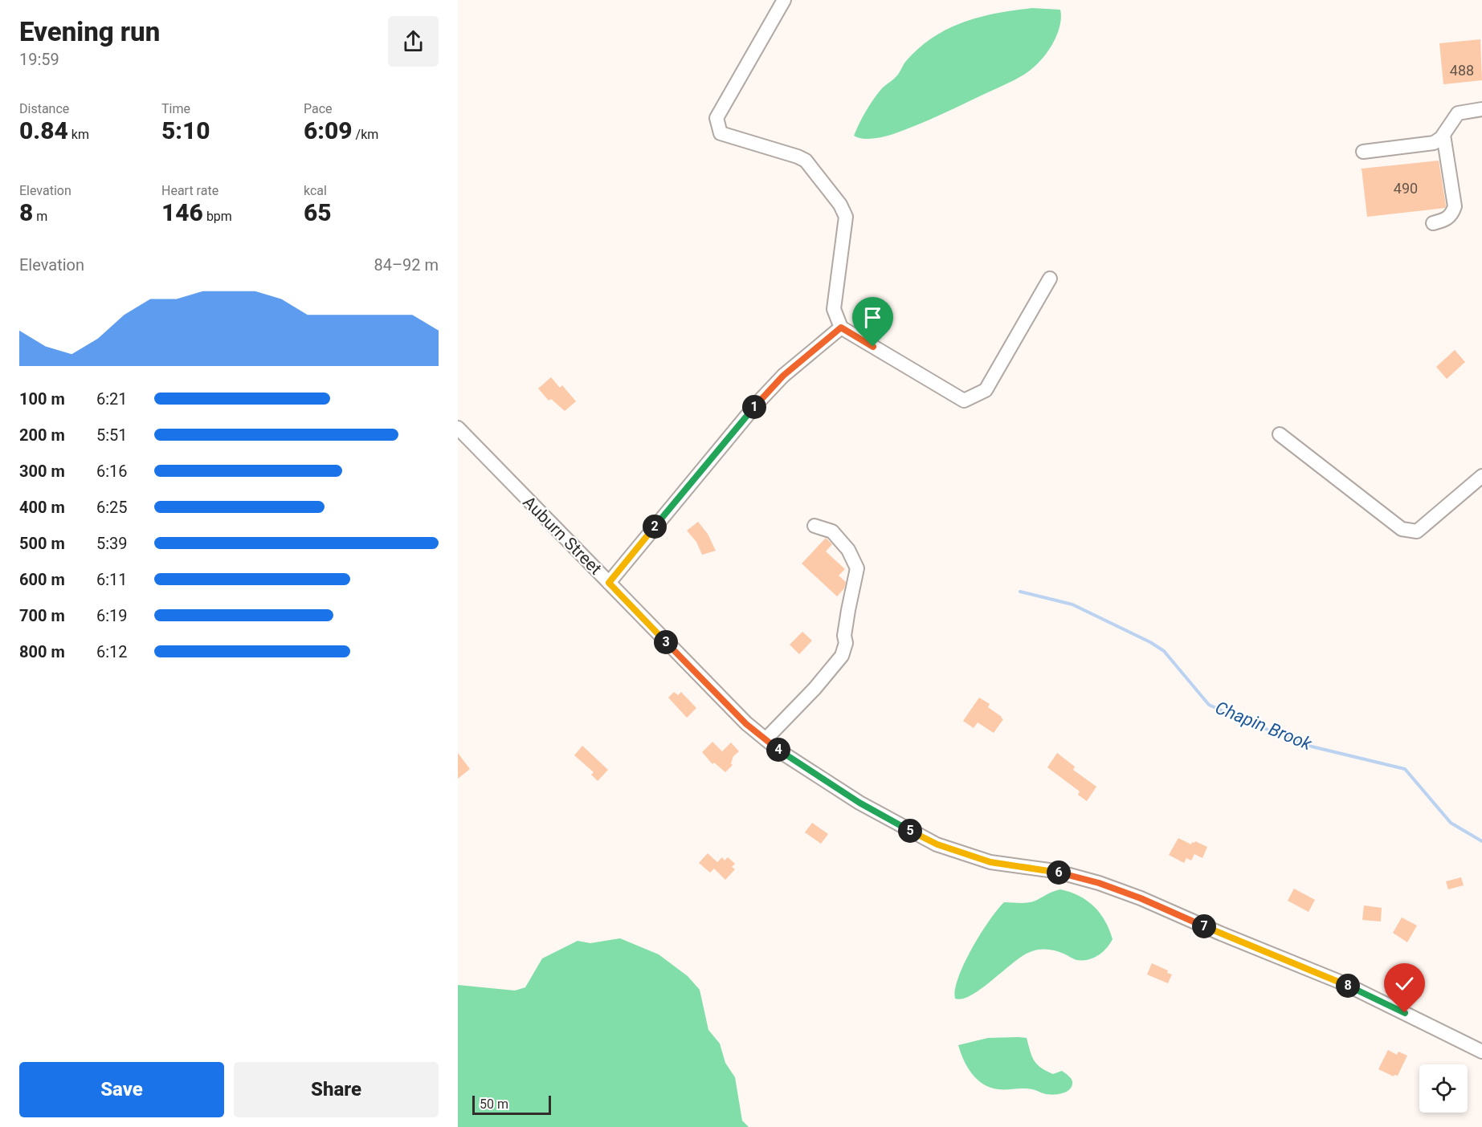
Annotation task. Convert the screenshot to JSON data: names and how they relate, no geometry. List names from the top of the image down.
{
  "streets": {
    "street": ["Auburn Street"]
  },
  "water": ["Chapin Brook"],
  "house_numbers": ["488", "490"],
  "scale_bar": "50 m",
  "page": {
    "heading": ["Evening run", "19:59"],
    "stats": [
      ["Distance", "0.84 km"],
      ["Time", "5:10"],
      ["Pace", "6:09 /km"],
      ["Elevation", "8 m"],
      ["Heart rate", "146 bpm"],
      ["kcal", "65"]
    ],
    "chart": ["Elevation", "84–92 m"],
    "list": [
      {
        "name": "100 m",
        "note": "6:21"
      },
      {
        "name": "200 m",
        "note": "5:51"
      },
      {
        "name": "300 m",
        "note": "6:16"
      },
      {
        "name": "400 m",
        "note": "6:25"
      },
      {
        "name": "500 m",
        "note": "5:39"
      },
      {
        "name": "600 m",
        "note": "6:11"
      },
      {
        "name": "700 m",
        "note": "6:19"
      },
      {
        "name": "800 m",
        "note": "6:12"
      }
    ],
    "pins": [
      "1",
      "2",
      "3",
      "4",
      "5",
      "6",
      "7",
      "8"
    ],
    "buttons": ["Save", "Share"],
    "scale": "50 m"
  }
}
